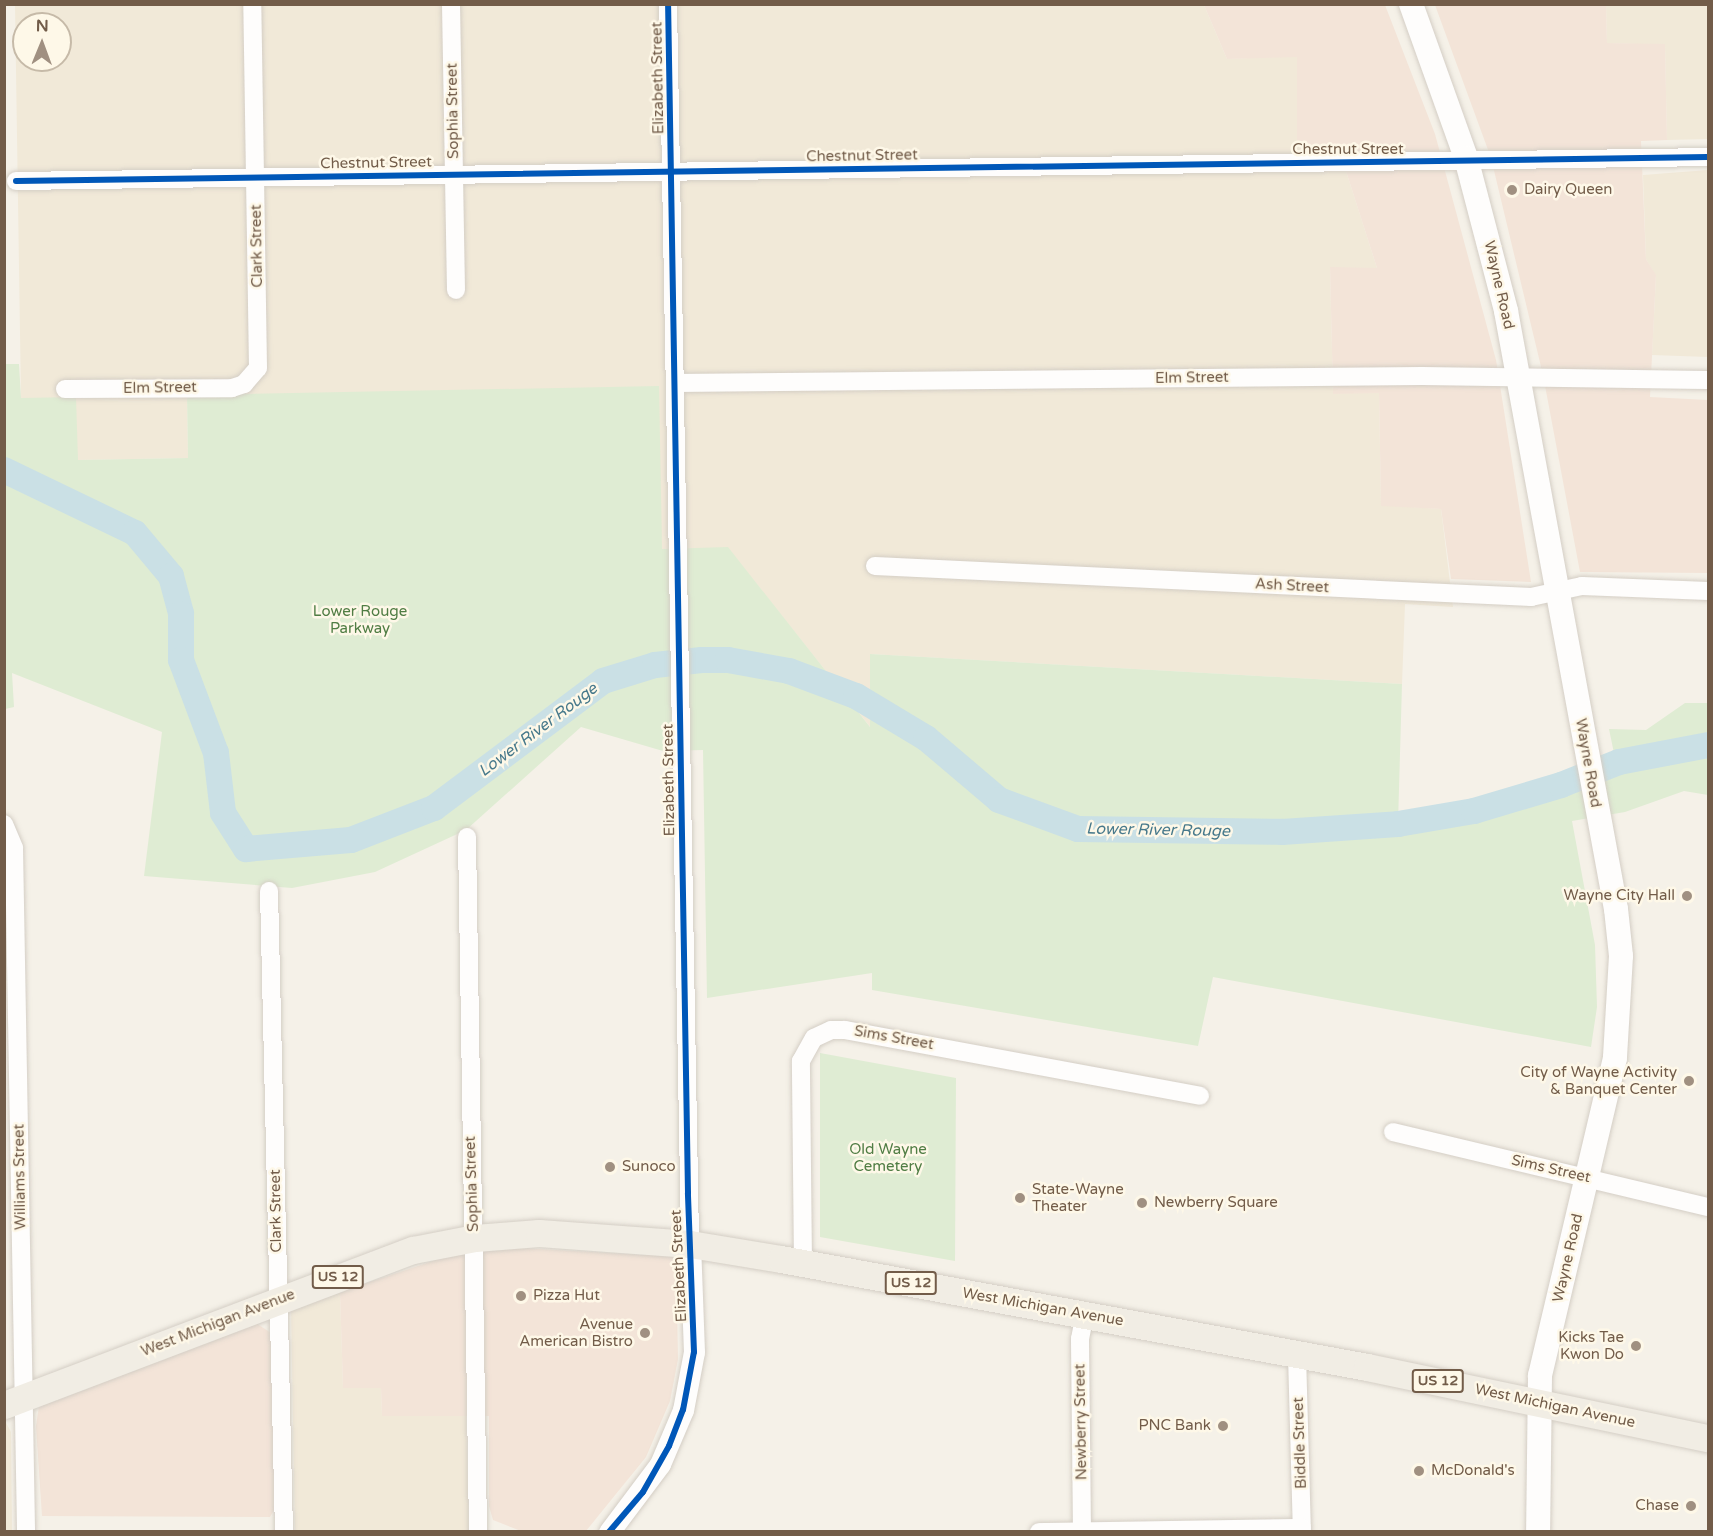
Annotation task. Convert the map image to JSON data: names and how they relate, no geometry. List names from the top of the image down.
{
  "streets": {
    "main road": ["Wayne Road", "US 12", "West Michigan Avenue"],
    "street": [
      "Elizabeth Street",
      "Sophia Street",
      "Chestnut Street",
      "Clark Street",
      "Elm Street",
      "Ash Street",
      "Sims Street",
      "Williams Street",
      "Newberry Street",
      "Biddle Street"
    ]
  },
  "crossings": [
    ["Elizabeth Street", "Chestnut Street"],
    ["Elizabeth Street", "Elm Street"],
    ["Elizabeth Street", "West Michigan Avenue"],
    ["Sophia Street", "Chestnut Street"],
    ["Sophia Street", "West Michigan Avenue"],
    ["Chestnut Street", "Clark Street"],
    ["Chestnut Street", "Wayne Road"],
    ["Clark Street", "Elm Street"],
    ["Clark Street", "West Michigan Avenue"],
    ["Wayne Road", "Elm Street"],
    ["Wayne Road", "Ash Street"],
    ["Wayne Road", "Sims Street"],
    ["Wayne Road", "West Michigan Avenue"],
    ["Sims Street", "West Michigan Avenue"],
    ["Williams Street", "West Michigan Avenue"],
    ["West Michigan Avenue", "Newberry Street"],
    ["West Michigan Avenue", "Biddle Street"]
  ],
  "water": ["Lower River Rouge"],
  "parks": ["Lower Rouge Parkway", "Old Wayne Cemetery"],
  "places": [
    "Dairy Queen",
    "Wayne City Hall",
    "City of Wayne Activity & Banquet Center",
    "Sunoco",
    "State-Wayne Theater",
    "Newberry Square",
    "Pizza Hut",
    "Avenue American Bistro",
    "Kicks Tae Kwon Do",
    "PNC Bank",
    "McDonald's",
    "Chase"
  ],
  "north": "top"
}
